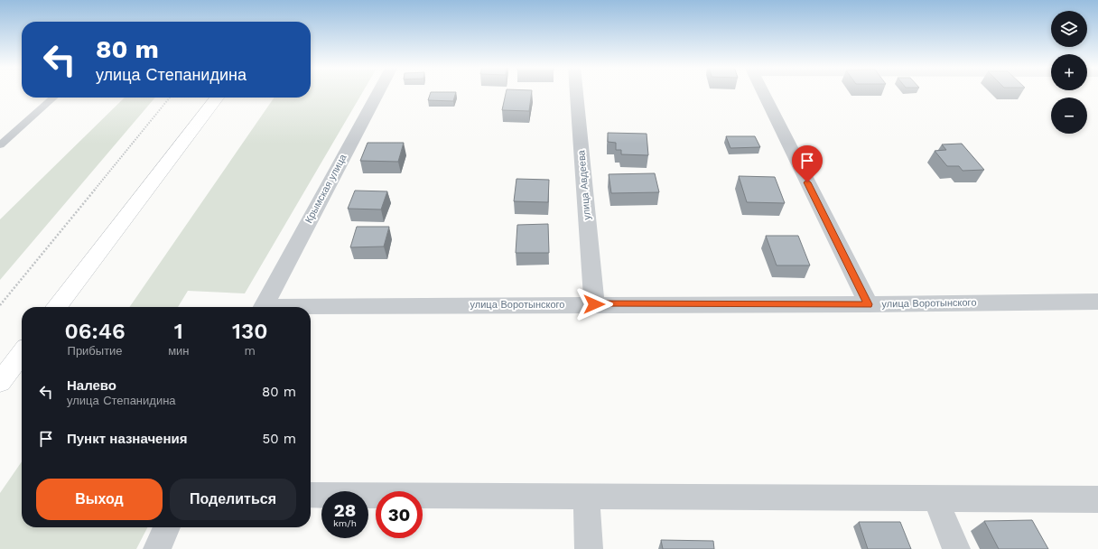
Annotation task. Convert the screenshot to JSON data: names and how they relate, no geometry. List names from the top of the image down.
{
  "streets": {
    "street": ["улица Авдеева", "Крымская улица", "улица Воротынского"]
  },
  "crossings": [
    ["улица Авдеева", "улица Воротынского"]
  ],
  "page": {
    "map_buttons": ["+", "−"],
    "turn": ["80 m", "улица Степанидина"],
    "eta": [
      "06:46",
      "Прибытие",
      "1",
      "мин",
      "130",
      "m"
    ],
    "list": [
      {
        "name": "Налево",
        "note": "улица Степанидина",
        "value": "80 m"
      },
      {
        "name": "Пункт назначения",
        "value": "50 m"
      }
    ],
    "buttons": ["Выход", "Поделиться"],
    "speed": "28 km/h",
    "limit": "30"
  }
}
